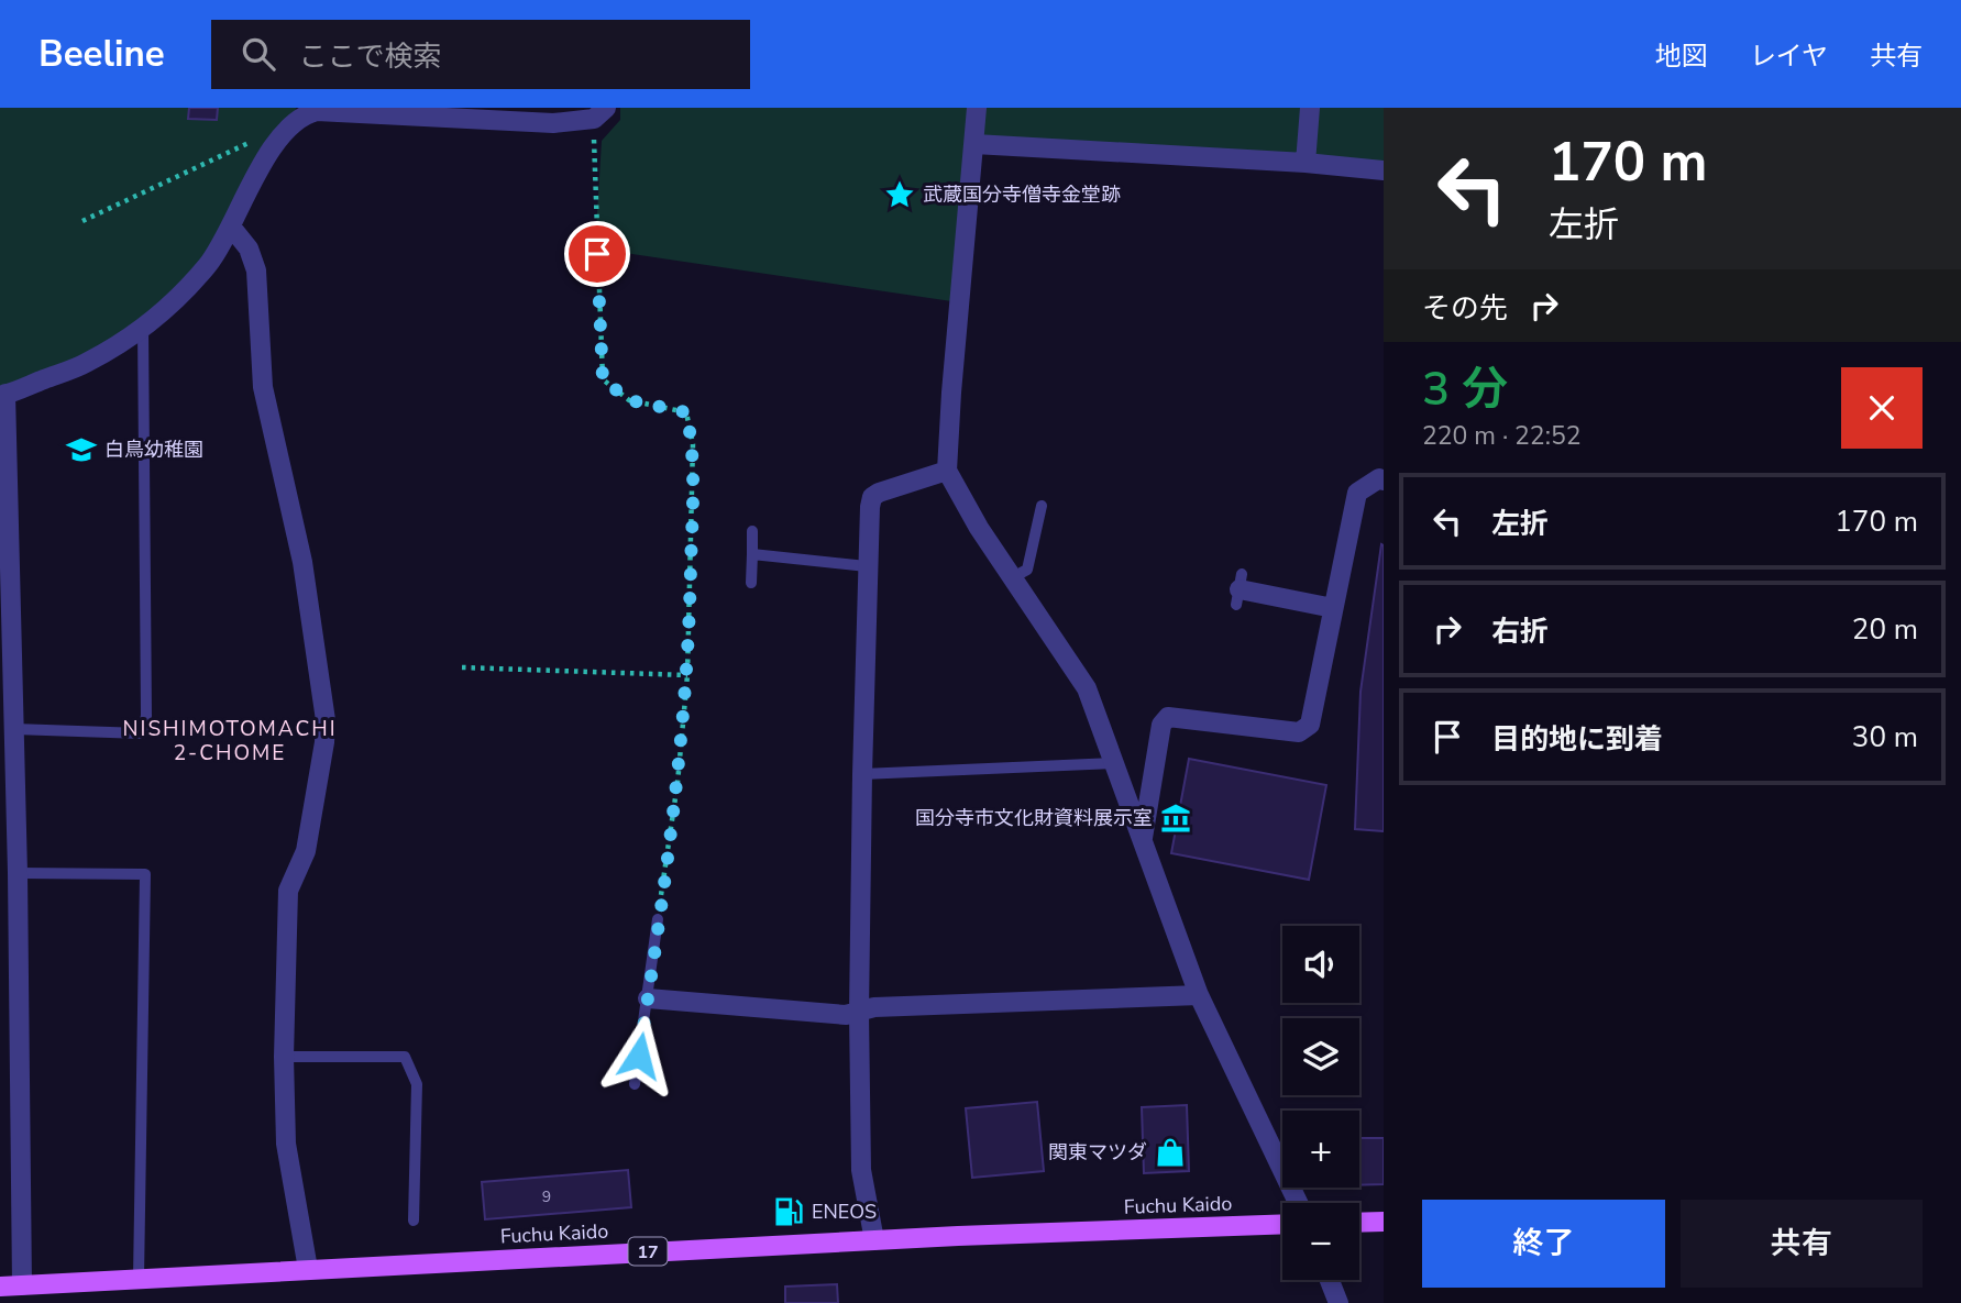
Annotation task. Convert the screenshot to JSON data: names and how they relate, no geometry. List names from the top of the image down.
{
  "streets": {
    "main road": ["Fuchu Kaido", "17"]
  },
  "districts": ["NISHIMOTOMACHI 2-CHOME"],
  "places": {
    "place": ["武蔵国分寺僧寺金堂跡"],
    "school or university": ["白鳥幼稚園"],
    "museum": ["国分寺市文化財資料展示室"],
    "shop": ["関東マツダ"],
    "fuel station": ["ENEOS"]
  },
  "house_numbers": ["9"],
  "page": {
    "header": "Beeline",
    "search": "ここで検索",
    "nav": ["地図", "レイヤ", "共有"],
    "turn": ["170 m", "左折"],
    "then": "その先",
    "heading": ["3 分", "220 m · 22:52"],
    "list": [
      {
        "name": "左折",
        "value": "170 m"
      },
      {
        "name": "右折",
        "value": "20 m"
      },
      {
        "name": "目的地に到着",
        "value": "30 m"
      }
    ],
    "map_buttons": ["+", "−"],
    "buttons": ["終了", "共有"]
  }
}
